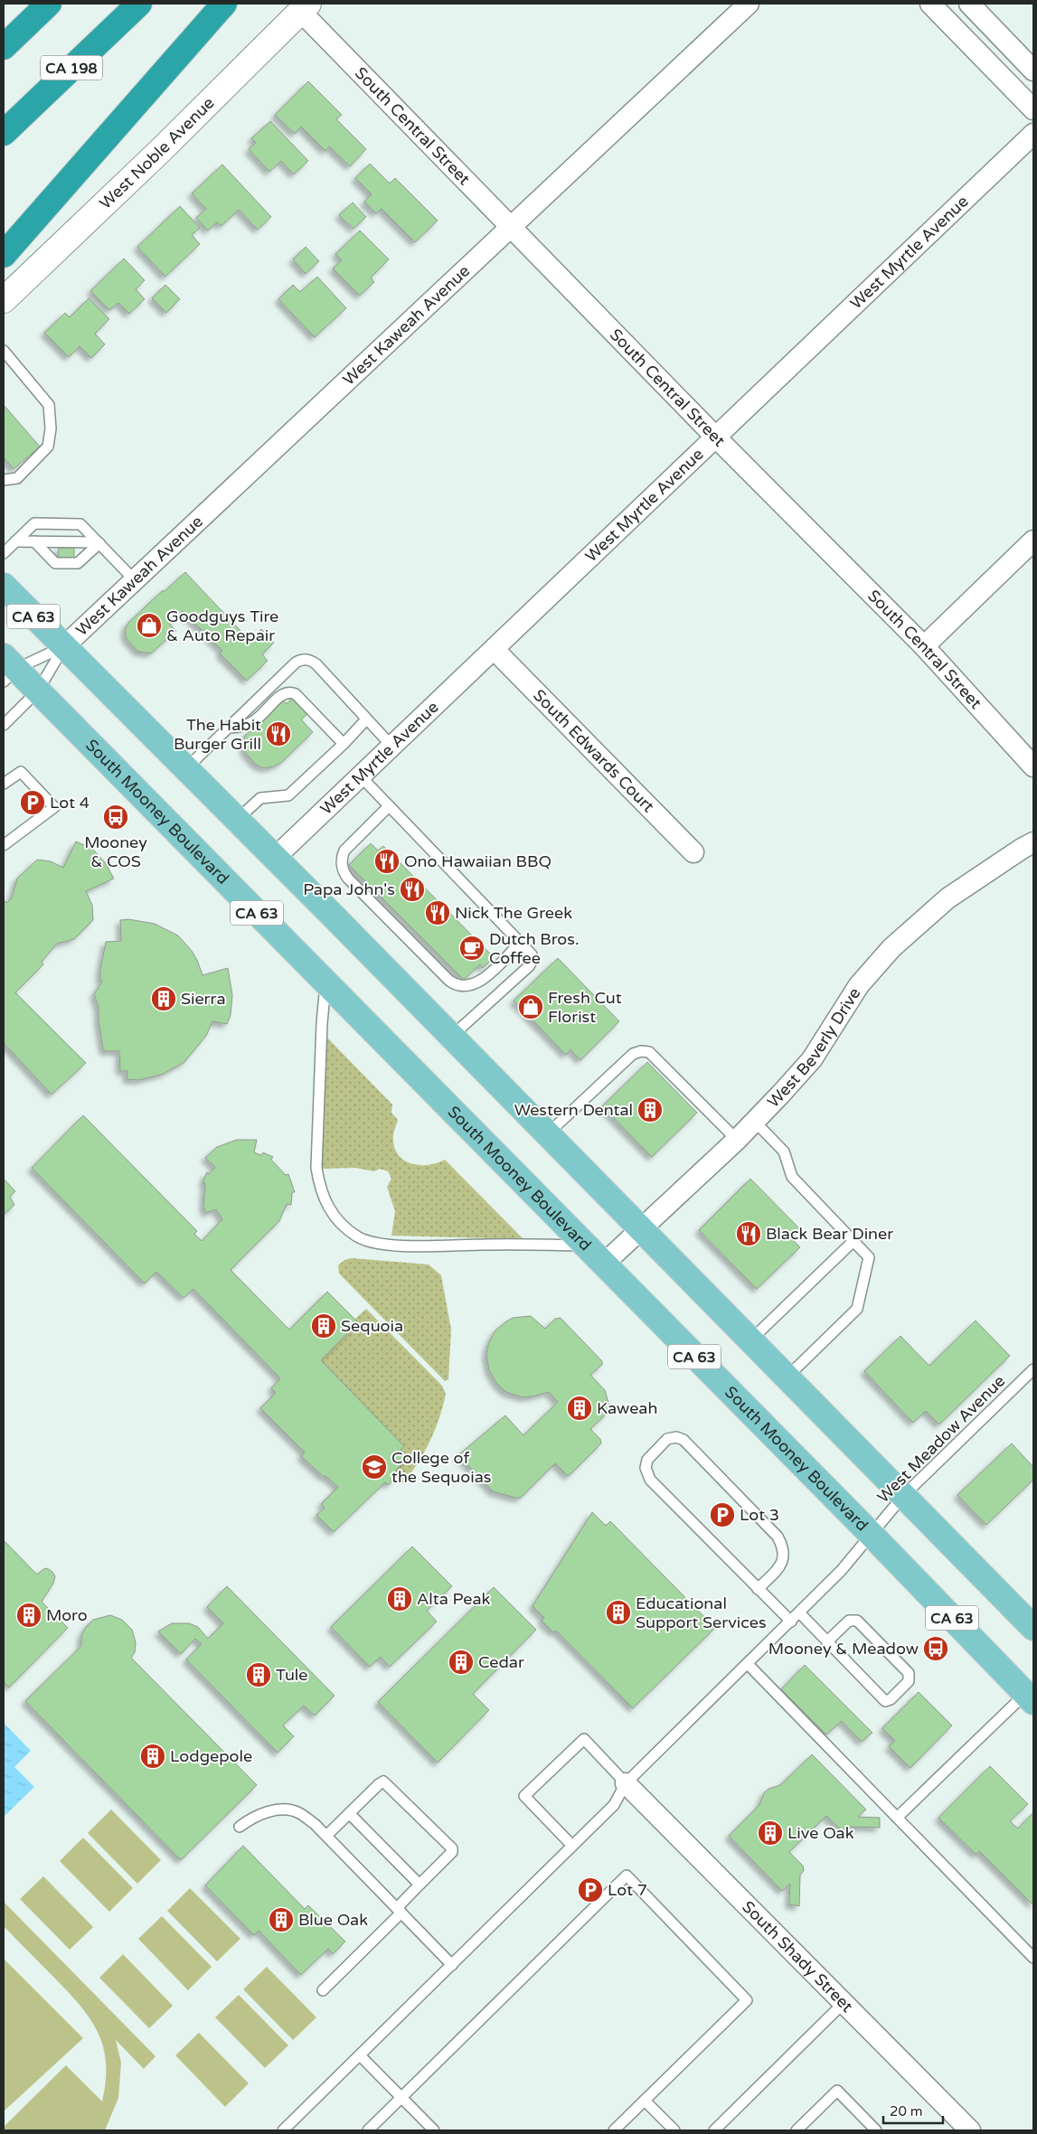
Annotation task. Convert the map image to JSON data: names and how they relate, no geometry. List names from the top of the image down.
{
  "streets": {
    "highway": ["CA 198"],
    "main road": ["West Noble Avenue", "CA 63", "South Mooney Boulevard"],
    "street": [
      "South Central Street",
      "West Myrtle Avenue",
      "West Kaweah Avenue",
      "South Edwards Court",
      "West Beverly Drive",
      "South Shady Street"
    ],
    "lane": ["West Meadow Avenue"]
  },
  "crossings": [
    ["South Central Street", "West Noble Avenue"],
    ["South Central Street", "West Myrtle Avenue"],
    ["South Central Street", "West Kaweah Avenue"],
    ["West Myrtle Avenue", "CA 63"],
    ["West Myrtle Avenue", "South Edwards Court"],
    ["West Kaweah Avenue", "CA 63"],
    ["CA 63", "West Beverly Drive"],
    ["CA 63", "West Meadow Avenue"],
    ["South Mooney Boulevard", "West Beverly Drive"],
    ["South Mooney Boulevard", "West Meadow Avenue"],
    ["West Meadow Avenue", "South Shady Street"]
  ],
  "places": {
    "shop": ["Goodguys Tire & Auto Repair", "Fresh Cut Florist"],
    "restaurant": [
      "The Habit Burger Grill",
      "Ono Hawaiian BBQ",
      "Papa John's",
      "Nick The Greek",
      "Black Bear Diner"
    ],
    "parking": ["Lot 4", "Lot 3", "Lot 7"],
    "bus stop": ["Mooney & COS", "Mooney & Meadow"],
    "cafe": ["Dutch Bros. Coffee"],
    "building": [
      "Sierra",
      "Western Dental",
      "Sequoia",
      "Kaweah",
      "Alta Peak",
      "Educational Support Services",
      "Moro",
      "Cedar",
      "Tule",
      "Lodgepole",
      "Live Oak",
      "Blue Oak"
    ],
    "school or university": ["College of the Sequoias"]
  },
  "scale_bar": "20 m"
}
